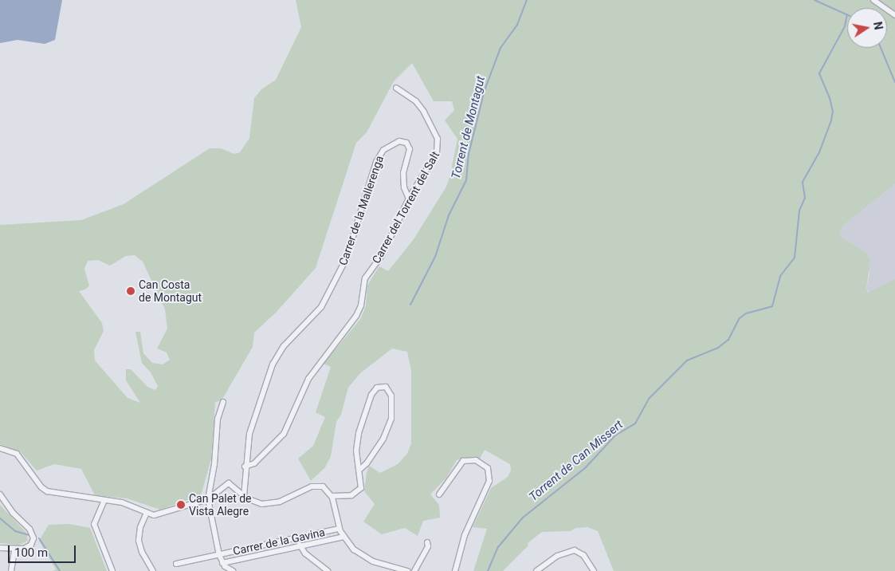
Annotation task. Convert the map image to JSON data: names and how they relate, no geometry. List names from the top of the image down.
{
  "streets": {
    "street": ["Carrer del Torrent del Salt", "Carrer de la Mallerenga", "Carrer de la Gavina"]
  },
  "crossings": [
    ["Carrer del Torrent del Salt", "Carrer de la Mallerenga"]
  ],
  "water": ["Torrent de Montagut", "Torrent de Can Missert"],
  "places": ["Can Costa de Montagut", "Can Palet de Vista Alegre"],
  "scale_bar": "100 m",
  "north": "right"
}
